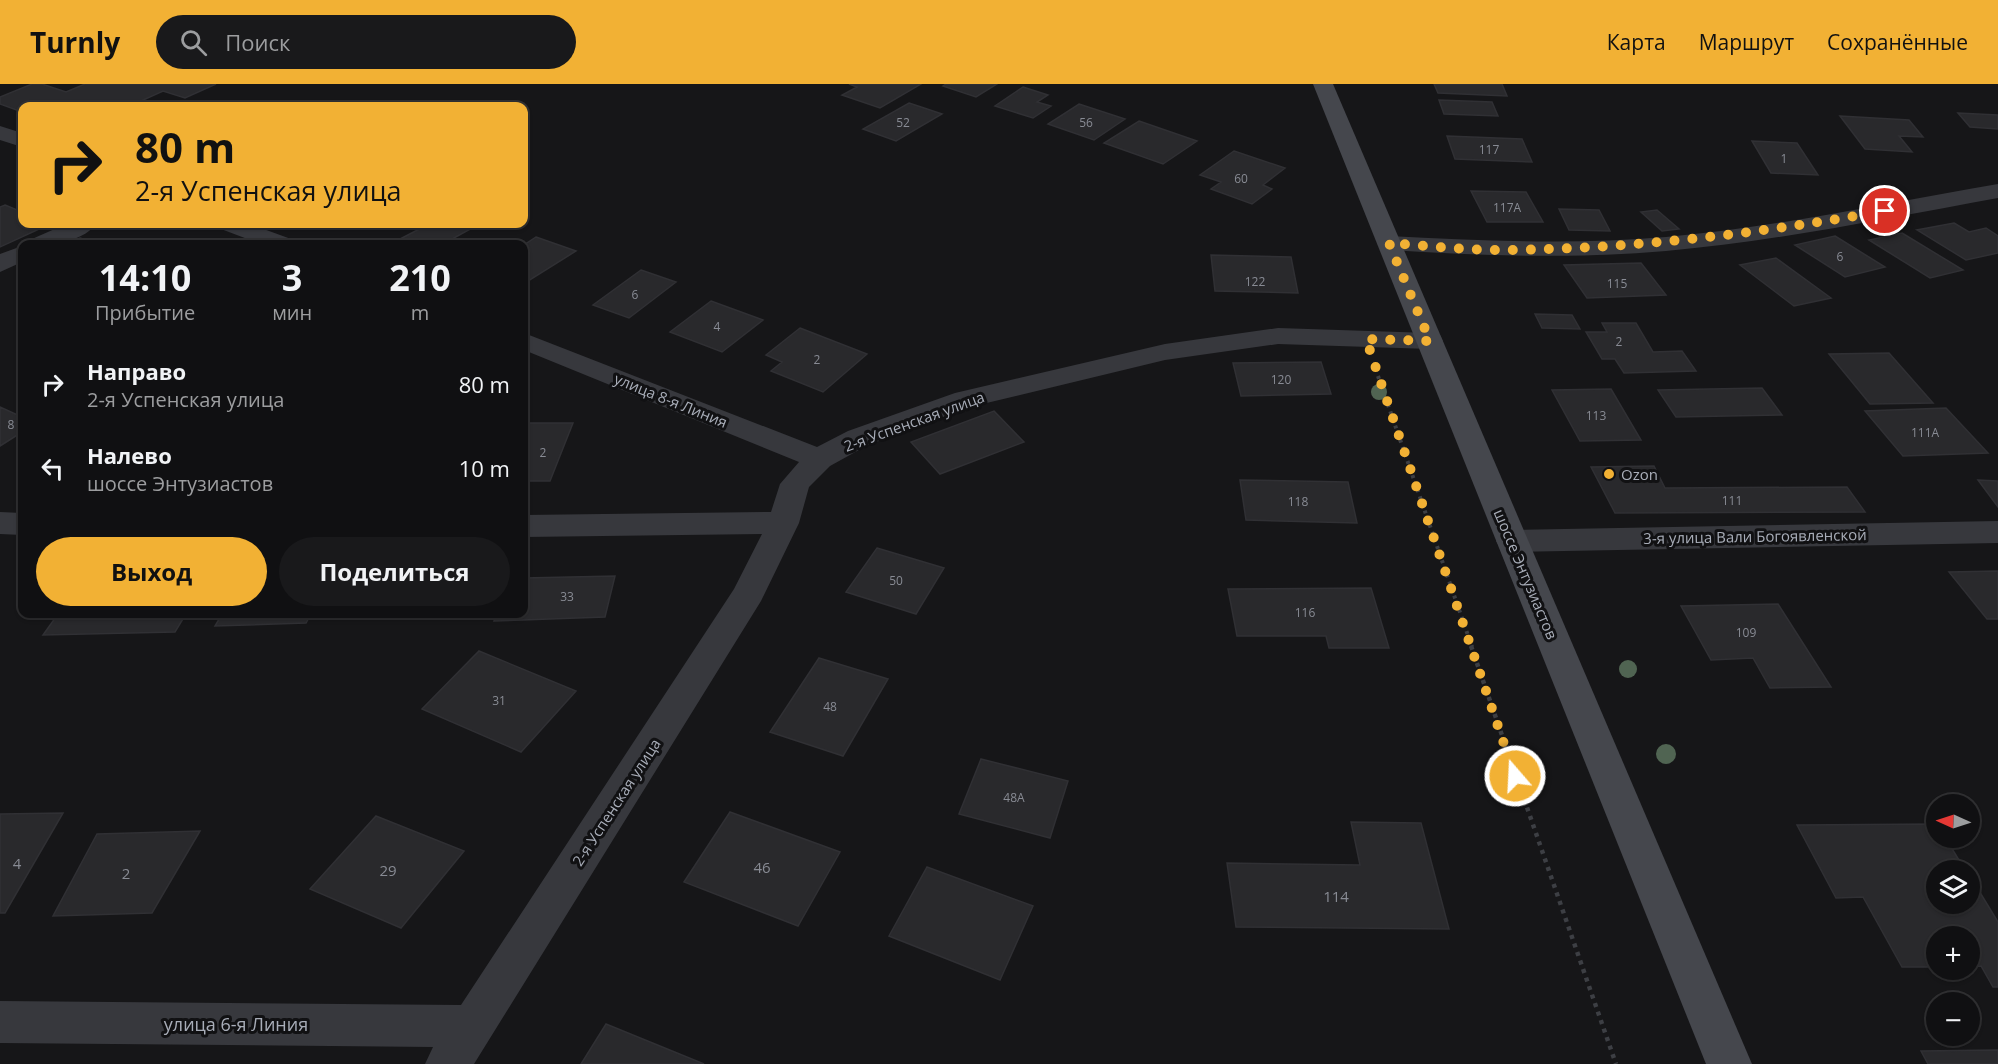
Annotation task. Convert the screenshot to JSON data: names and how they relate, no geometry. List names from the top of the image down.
{
  "streets": {
    "main road": ["шоссе Энтузиастов"],
    "street": [
      "улица 8-я Линия",
      "2-я Успенская улица",
      "3-я улица Вали Богоявленской",
      "улица 6-я Линия"
    ]
  },
  "crossings": [
    ["улица 8-я Линия", "2-я Успенская улица"],
    ["2-я Успенская улица", "шоссе Энтузиастов"],
    ["2-я Успенская улица", "улица 6-я Линия"],
    ["3-я улица Вали Богоявленской", "шоссе Энтузиастов"]
  ],
  "places": ["Ozon"],
  "house_numbers": [
    "52",
    "56",
    "117",
    "1",
    "60",
    "117А",
    "6",
    "122",
    "115",
    "6",
    "4",
    "2",
    "2",
    "120",
    "113",
    "8",
    "111А",
    "2",
    "111",
    "118",
    "50",
    "33",
    "116",
    "109",
    "31",
    "48",
    "48А",
    "4",
    "46",
    "29",
    "2",
    "114"
  ],
  "north": "left",
  "page": {
    "header": "Turnly",
    "search": "Поиск",
    "nav": ["Карта", "Маршрут", "Сохранённые"],
    "turn": ["80 m", "2-я Успенская улица"],
    "eta": [
      "14:10",
      "Прибытие",
      "3",
      "мин",
      "210",
      "m"
    ],
    "list": [
      {
        "name": "Направо",
        "note": "2-я Успенская улица",
        "value": "80 m"
      },
      {
        "name": "Налево",
        "note": "шоссе Энтузиастов",
        "value": "10 m"
      }
    ],
    "buttons": ["Выход", "Поделиться"],
    "map_buttons": ["+", "−"]
  }
}
